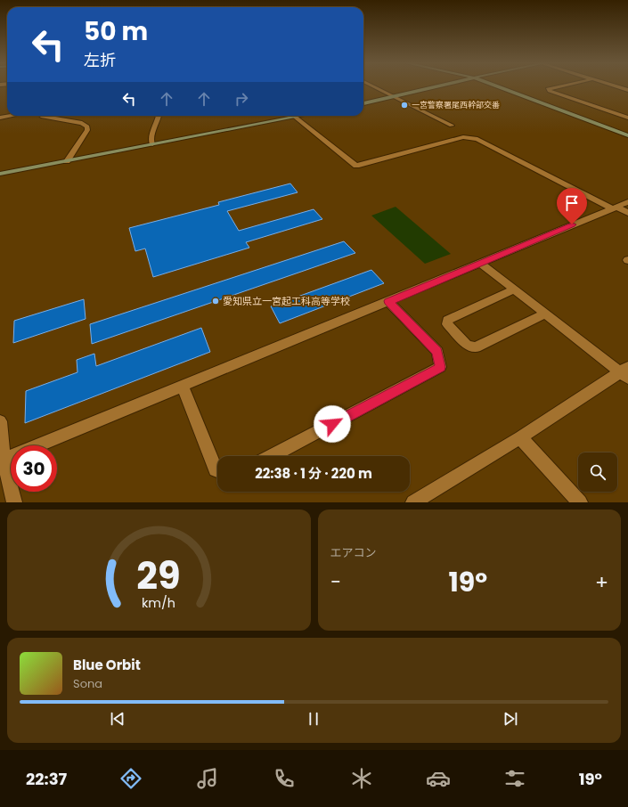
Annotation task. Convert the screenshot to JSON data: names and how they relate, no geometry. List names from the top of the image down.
{
  "places": ["一宮警察署尾西幹部交番", "愛知県立一宮起工科高等学校"],
  "page": {
    "turn": ["50 m", "左折"],
    "limit": "30",
    "trip": "22:38 · 1 分 · 220 m",
    "tile": "エアコン",
    "heat": ["−", "19°", "+"],
    "song": ["Blue Orbit", "Sona"],
    "tabs": ["22:37", "19°"],
    "gauge": ["29", "km/h"]
  }
}
